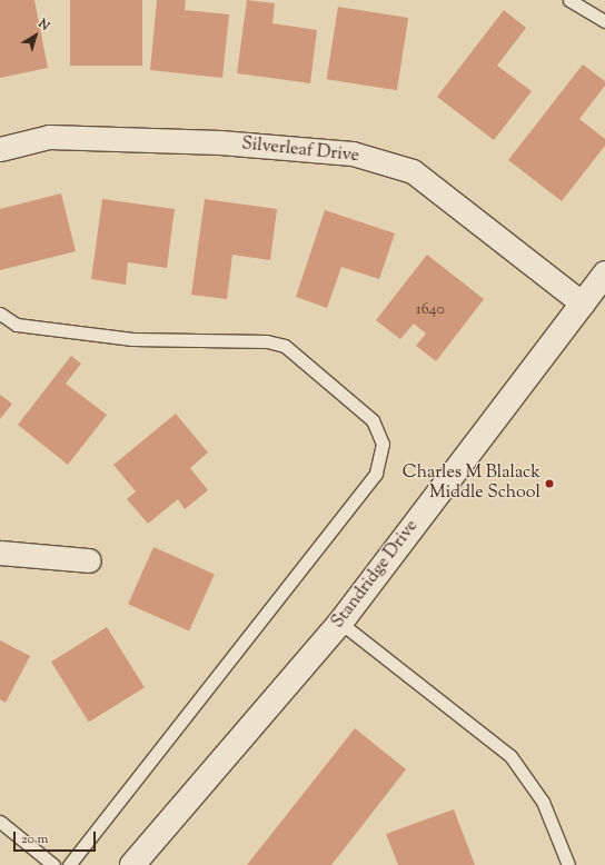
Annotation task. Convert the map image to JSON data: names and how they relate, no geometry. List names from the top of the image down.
{
  "streets": {
    "street": ["Silverleaf Drive", "Standridge Drive"]
  },
  "crossings": [
    ["Silverleaf Drive", "Standridge Drive"]
  ],
  "places": ["Charles M Blalack Middle School"],
  "house_numbers": ["1640"],
  "scale_bar": "20 m",
  "north": "top right"
}
